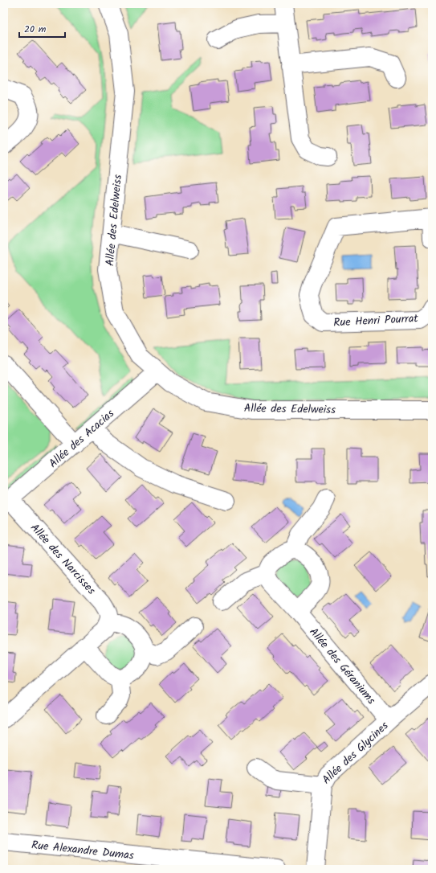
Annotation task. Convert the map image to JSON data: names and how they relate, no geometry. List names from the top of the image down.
{
  "streets": {
    "street": [
      "Allée des Edelweiss",
      "Rue Henri Pourrat",
      "Allée des Acacias",
      "Allée des Narcisses",
      "Allée des Géraniums",
      "Allée des Glycines",
      "Rue Alexandre Dumas"
    ]
  },
  "crossings": [
    ["Allée des Edelweiss", "Allée des Acacias"],
    ["Allée des Acacias", "Allée des Narcisses"],
    ["Allée des Géraniums", "Allée des Glycines"]
  ],
  "scale_bar": "20 m"
}
